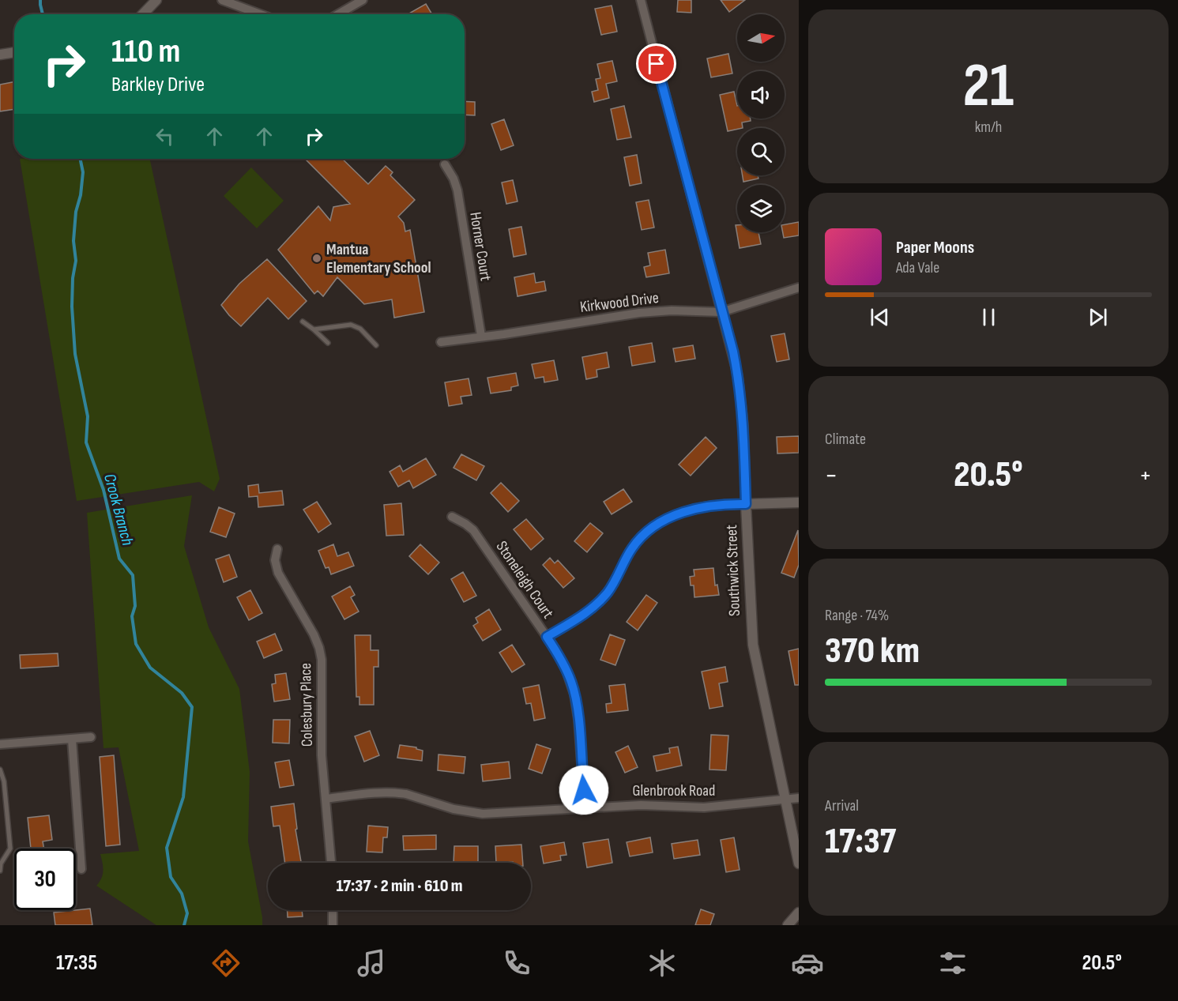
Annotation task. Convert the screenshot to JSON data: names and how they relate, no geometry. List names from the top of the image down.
{
  "streets": {
    "street": [
      "Horner Court",
      "Kirkwood Drive",
      "Southwick Street",
      "Stoneleigh Court",
      "Colesbury Place",
      "Glenbrook Road"
    ]
  },
  "crossings": [
    ["Horner Court", "Kirkwood Drive"],
    ["Kirkwood Drive", "Southwick Street"],
    ["Southwick Street", "Glenbrook Road"],
    ["Stoneleigh Court", "Glenbrook Road"],
    ["Colesbury Place", "Glenbrook Road"]
  ],
  "water": ["Crook Branch"],
  "places": ["Mantua Elementary School"],
  "north": "right",
  "page": {
    "tile": [
      ["21", "km/h"],
      "Climate",
      ["Range · 74%", "370 km"],
      ["Arrival", "17:37"]
    ],
    "turn": ["110 m", "Barkley Drive"],
    "song": ["Paper Moons", "Ada Vale"],
    "heat": ["−", "20.5°", "+"],
    "limit": "30",
    "trip": "17:37 · 2 min · 610 m",
    "tabs": ["17:35", "20.5°"]
  }
}
